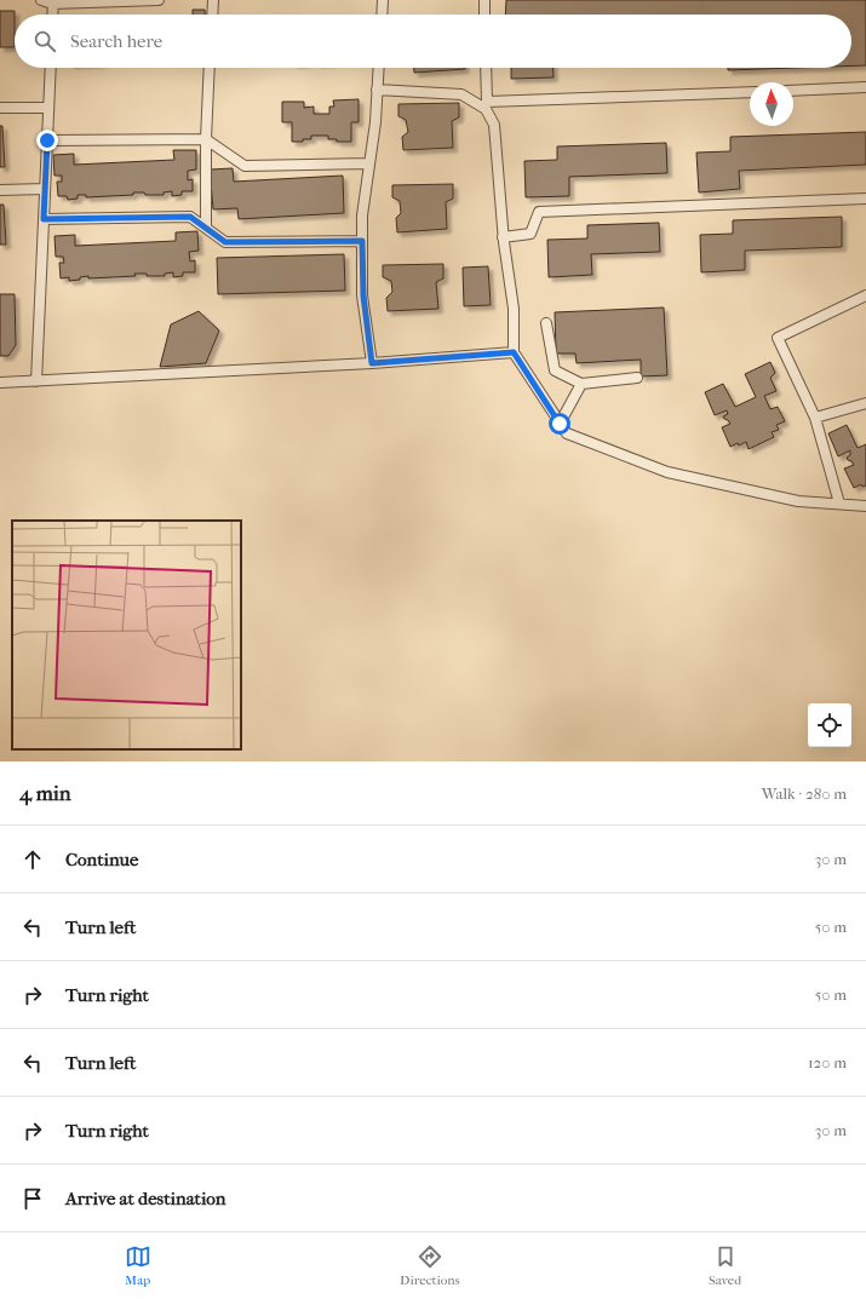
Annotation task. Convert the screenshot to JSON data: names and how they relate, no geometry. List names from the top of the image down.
{
  "north": "top",
  "page": {
    "search": "Search here",
    "heading": ["4 min", "Walk · 280 m"],
    "list": [
      ["Continue", "30 m"],
      ["Turn left", "50 m"],
      ["Turn right", "50 m"],
      ["Turn left", "120 m"],
      ["Turn right", "30 m"],
      "Arrive at destination"
    ],
    "nav": ["Map", "Directions", "Saved"]
  }
}
